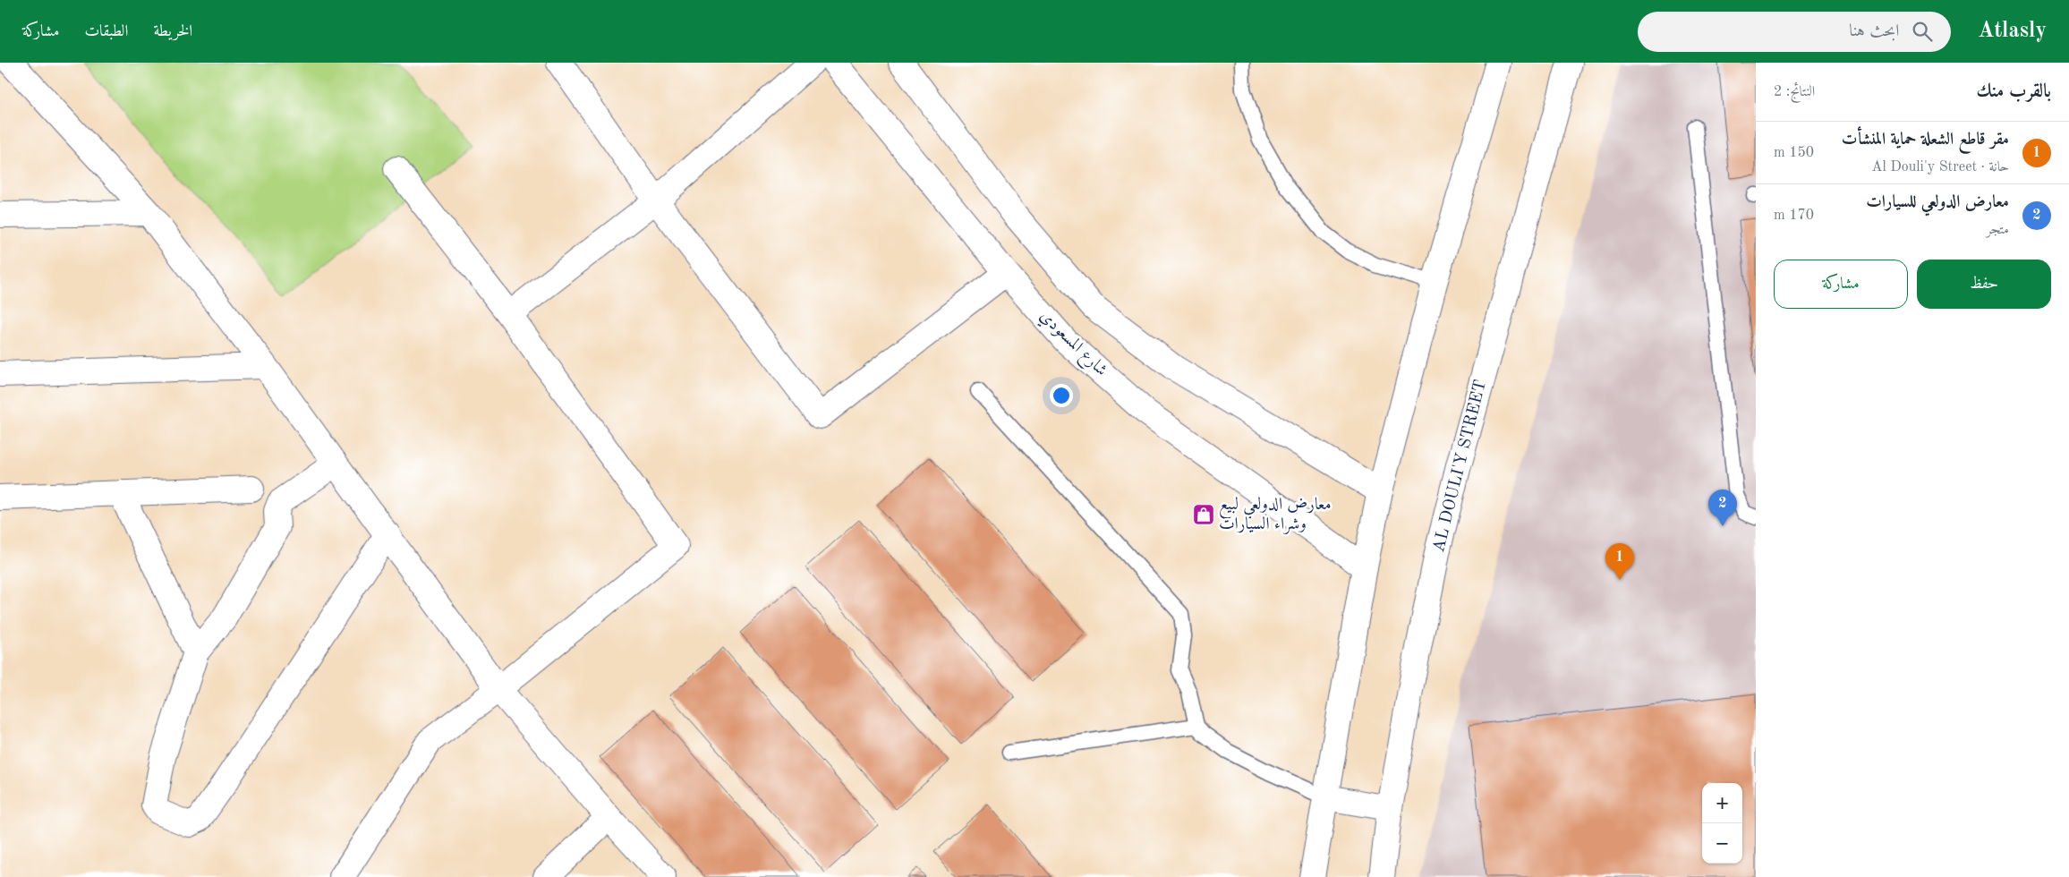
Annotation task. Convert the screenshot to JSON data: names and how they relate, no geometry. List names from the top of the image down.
{
  "streets": {
    "street": ["شارع المسعودي", "AL DOULI'Y STREET"]
  },
  "places": {
    "shop": ["معارض الدولعي لبيع وشراء السيارات"]
  },
  "page": {
    "header": "Atlasly",
    "search": "ابحث هنا",
    "nav": ["الخريطة", "الطبقات", "مشاركة"],
    "heading": ["بالقرب منك", "النتائج: 2"],
    "list": [
      {
        "mark": "1",
        "name": "مقر قاطع الشعلة حماية المنشأت",
        "note": "حانة · Al Douli'y Street",
        "value": "150 m"
      },
      {
        "mark": "2",
        "name": "معارض الدولعي للسيارات",
        "note": "متجر",
        "value": "170 m"
      }
    ],
    "buttons": ["حفظ", "مشاركة"],
    "pins": ["2", "1"],
    "map_buttons": ["+", "−"]
  }
}
